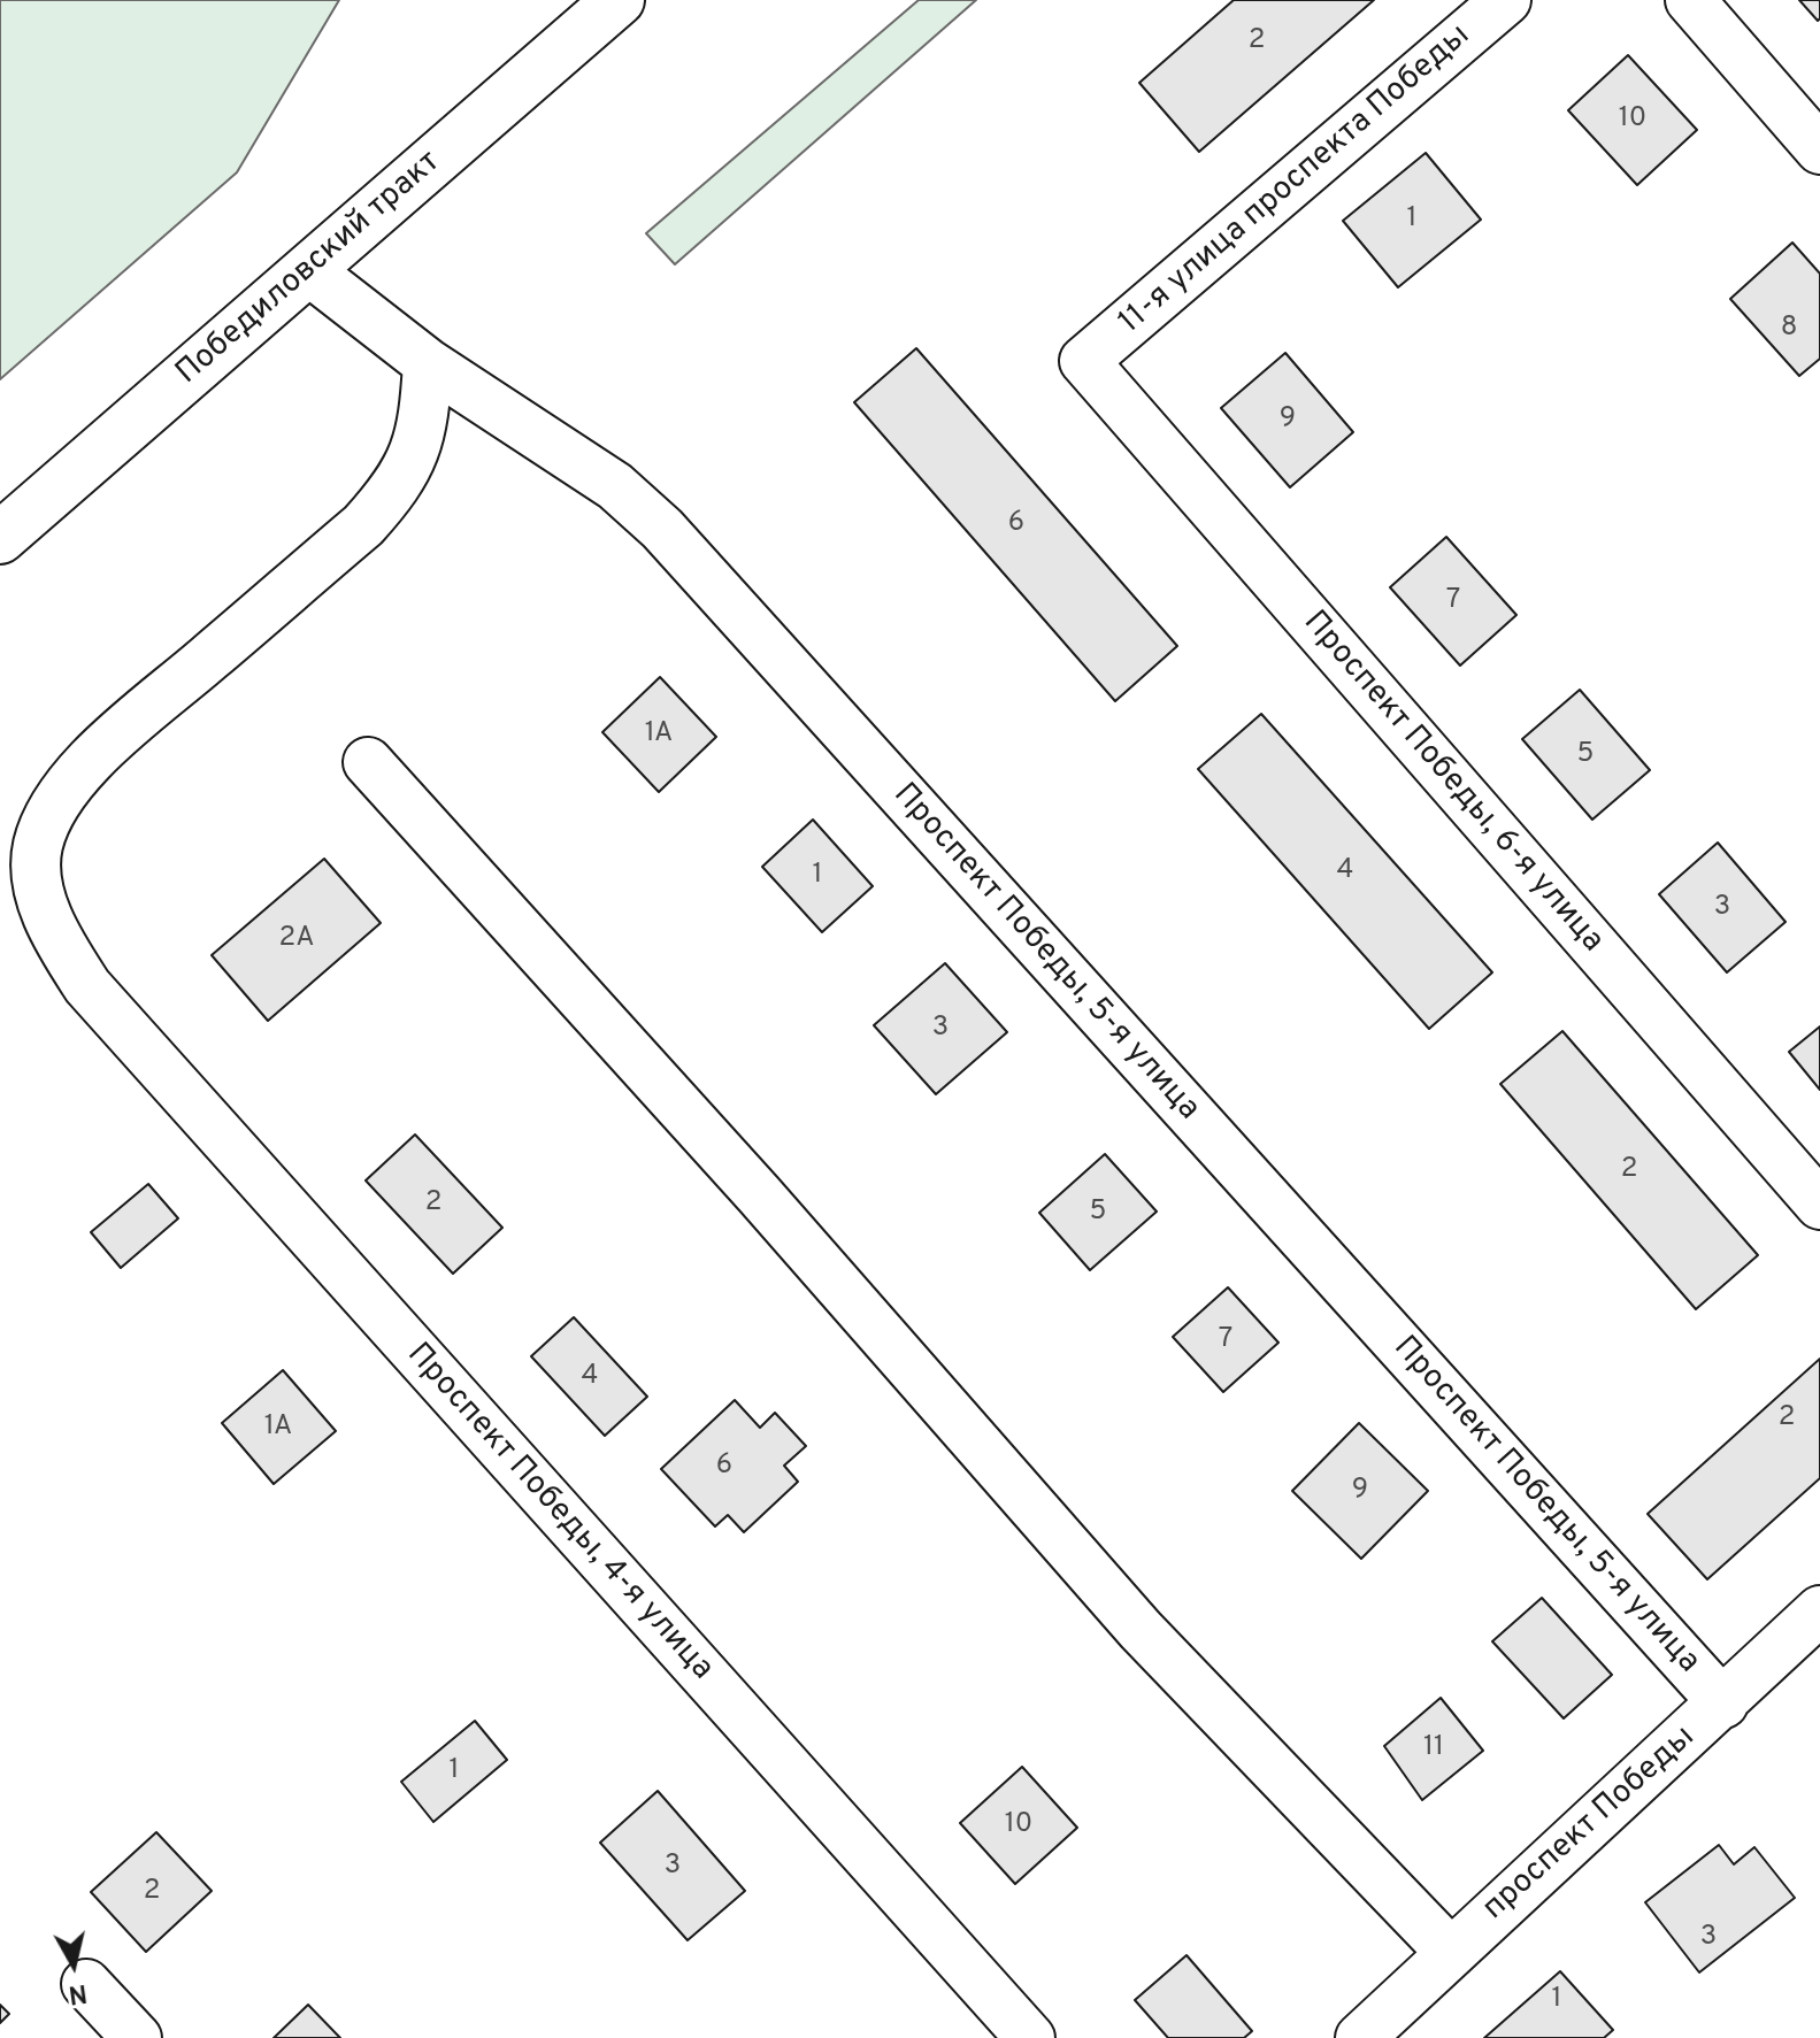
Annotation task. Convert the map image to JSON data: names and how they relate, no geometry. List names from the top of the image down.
{
  "streets": {
    "main road": ["Победиловский тракт"],
    "street": [
      "11-я улица проспекта Победы",
      "Проспект Победы, 6-я улица",
      "Проспект Победы, 5-я улица",
      "Проспект Победы, 4-я улица",
      "проспект Победы"
    ]
  },
  "crossings": [
    ["11-я улица проспекта Победы", "Проспект Победы, 6-я улица"],
    ["Победиловский тракт", "Проспект Победы, 5-я улица"],
    ["Проспект Победы, 5-я улица", "Проспект Победы, 4-я улица"],
    ["Проспект Победы, 5-я улица", "проспект Победы"]
  ],
  "house_numbers": [
    "2",
    "10",
    "1",
    "8",
    "9",
    "6",
    "7",
    "1А",
    "5",
    "4",
    "1",
    "3",
    "2А",
    "3",
    "2",
    "2",
    "5",
    "7",
    "4",
    "2",
    "1А",
    "6",
    "9",
    "11",
    "1",
    "10",
    "3",
    "2",
    "3",
    "1"
  ],
  "north": "bottom"
}
